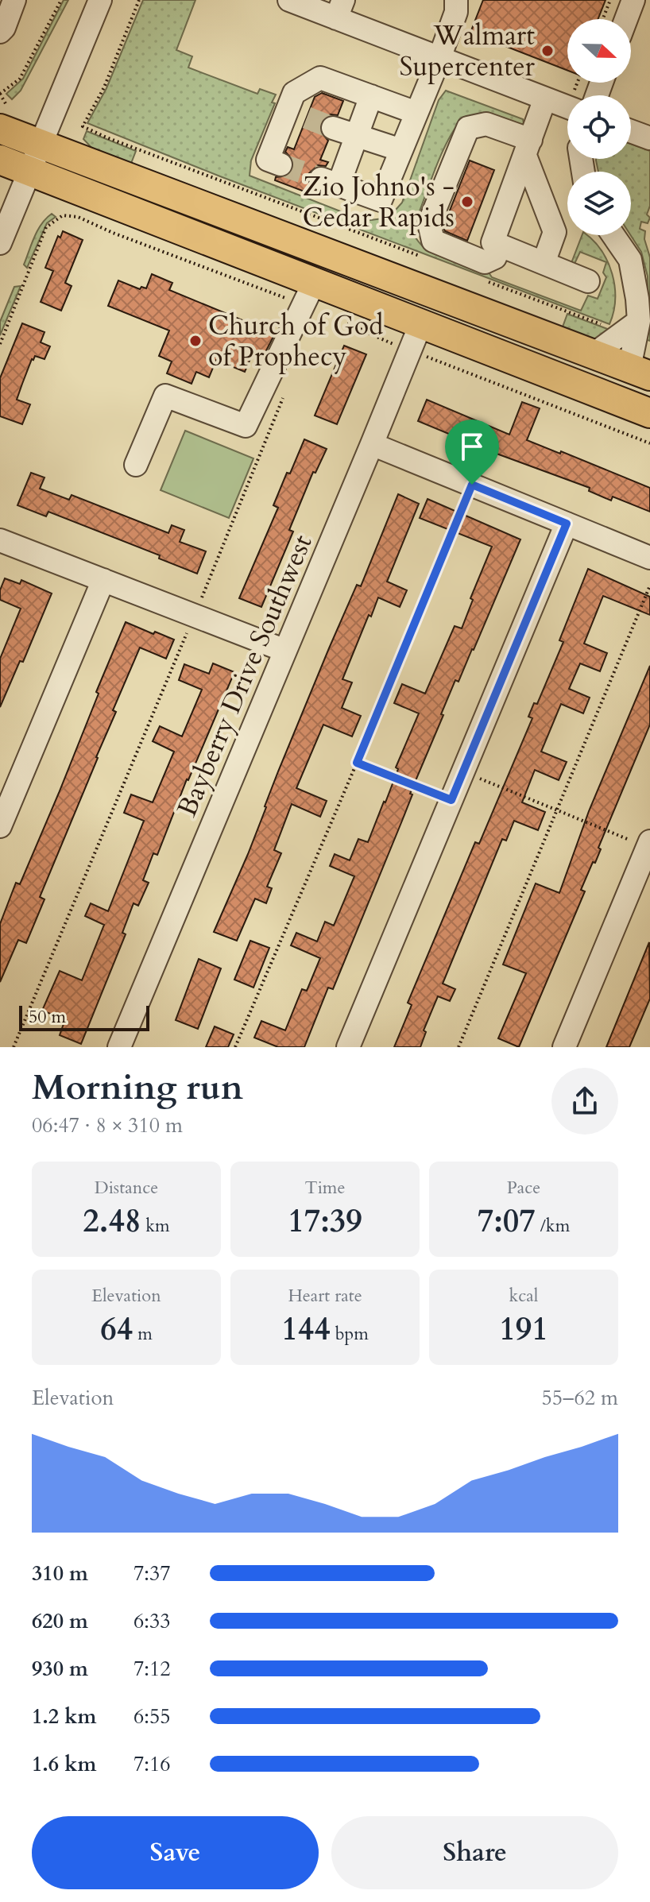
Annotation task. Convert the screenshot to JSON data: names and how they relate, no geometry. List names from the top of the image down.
{
  "streets": {
    "street": ["Bayberry Drive Southwest"]
  },
  "places": ["Walmart Supercenter", "Zio Johno's - Cedar Rapids", "Church of God of Prophecy"],
  "scale_bar": "50 m",
  "north": "right",
  "page": {
    "scale": "50 m",
    "heading": ["Morning run", "06:47 · 8 × 310 m"],
    "stats": [
      ["Distance", "2.48 km"],
      ["Time", "17:39"],
      ["Pace", "7:07 /km"],
      ["Elevation", "64 m"],
      ["Heart rate", "144 bpm"],
      ["kcal", "191"]
    ],
    "chart": ["Elevation", "55–62 m"],
    "list": [
      {
        "name": "310 m",
        "note": "7:37"
      },
      {
        "name": "620 m",
        "note": "6:33"
      },
      {
        "name": "930 m",
        "note": "7:12"
      },
      {
        "name": "1.2 km",
        "note": "6:55"
      },
      {
        "name": "1.6 km",
        "note": "7:16"
      }
    ],
    "buttons": ["Save", "Share"]
  }
}
